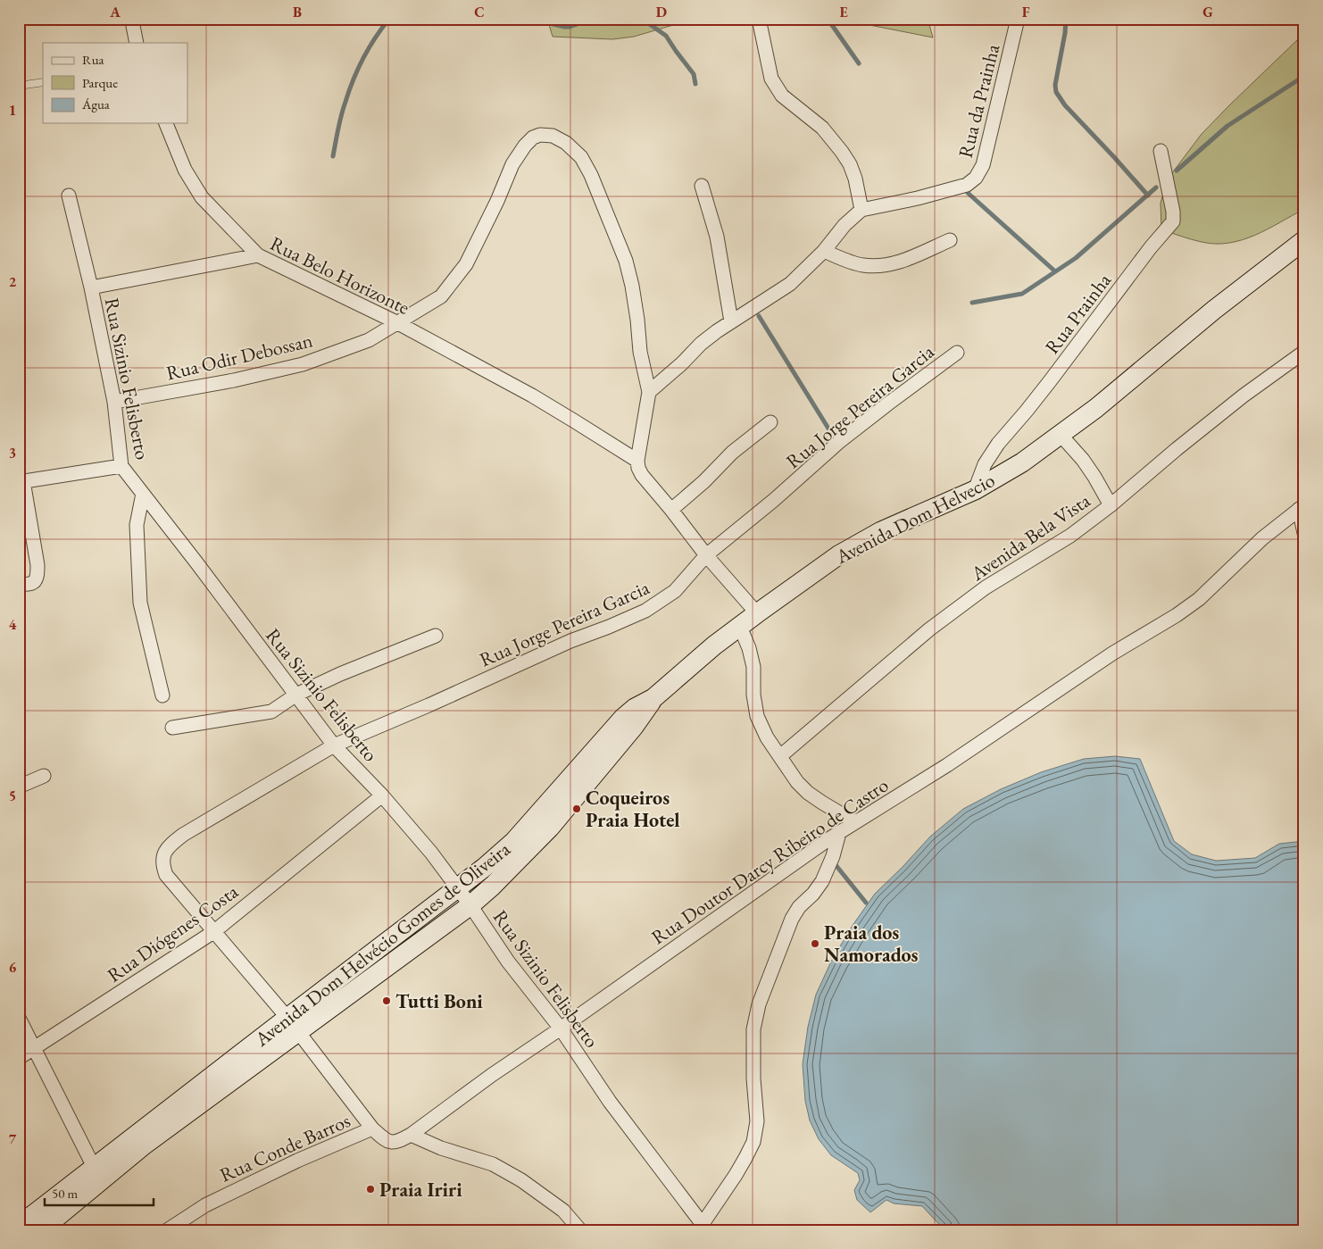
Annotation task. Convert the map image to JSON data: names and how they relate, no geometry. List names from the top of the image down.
{
  "streets": {
    "street": [
      "Rua da Prainha",
      "Rua Belo Horizonte",
      "Rua Prainha",
      "Rua Odir Debossan",
      "Rua Sizinio Felisberto",
      "Rua Jorge Pereira Garcia",
      "Avenida Dom Helvecio",
      "Avenida Bela Vista",
      "Rua Doutor Darcy Ribeiro de Castro",
      "Rua Diógenes Costa",
      "Avenida Dom Helvécio Gomes de Oliveira",
      "Rua Conde Barros"
    ]
  },
  "crossings": [
    ["Rua Belo Horizonte", "Rua Odir Debossan"],
    ["Rua Belo Horizonte", "Rua Sizinio Felisberto"],
    ["Rua Prainha", "Avenida Dom Helvecio"],
    ["Rua Odir Debossan", "Rua Sizinio Felisberto"],
    ["Rua Sizinio Felisberto", "Rua Jorge Pereira Garcia"],
    ["Rua Sizinio Felisberto", "Rua Doutor Darcy Ribeiro de Castro"],
    ["Rua Sizinio Felisberto", "Rua Diógenes Costa"],
    ["Rua Sizinio Felisberto", "Avenida Dom Helvécio Gomes de Oliveira"],
    ["Rua Jorge Pereira Garcia", "Rua Diógenes Costa"],
    ["Avenida Dom Helvecio", "Avenida Dom Helvécio Gomes de Oliveira"],
    ["Rua Doutor Darcy Ribeiro de Castro", "Rua Conde Barros"]
  ],
  "places": [
    "Coqueiros Praia Hotel",
    "Praia dos Namorados",
    "Tutti Boni",
    "Praia Iriri"
  ],
  "legend": ["Rua", "Parque", "Água"],
  "scale_bar": "50 m",
  "grid": {
    "columns": [
      "A",
      "B",
      "C",
      "D",
      "E",
      "F",
      "G"
    ],
    "rows": [
      "1",
      "2",
      "3",
      "4",
      "5",
      "6",
      "7"
    ]
  }
}
